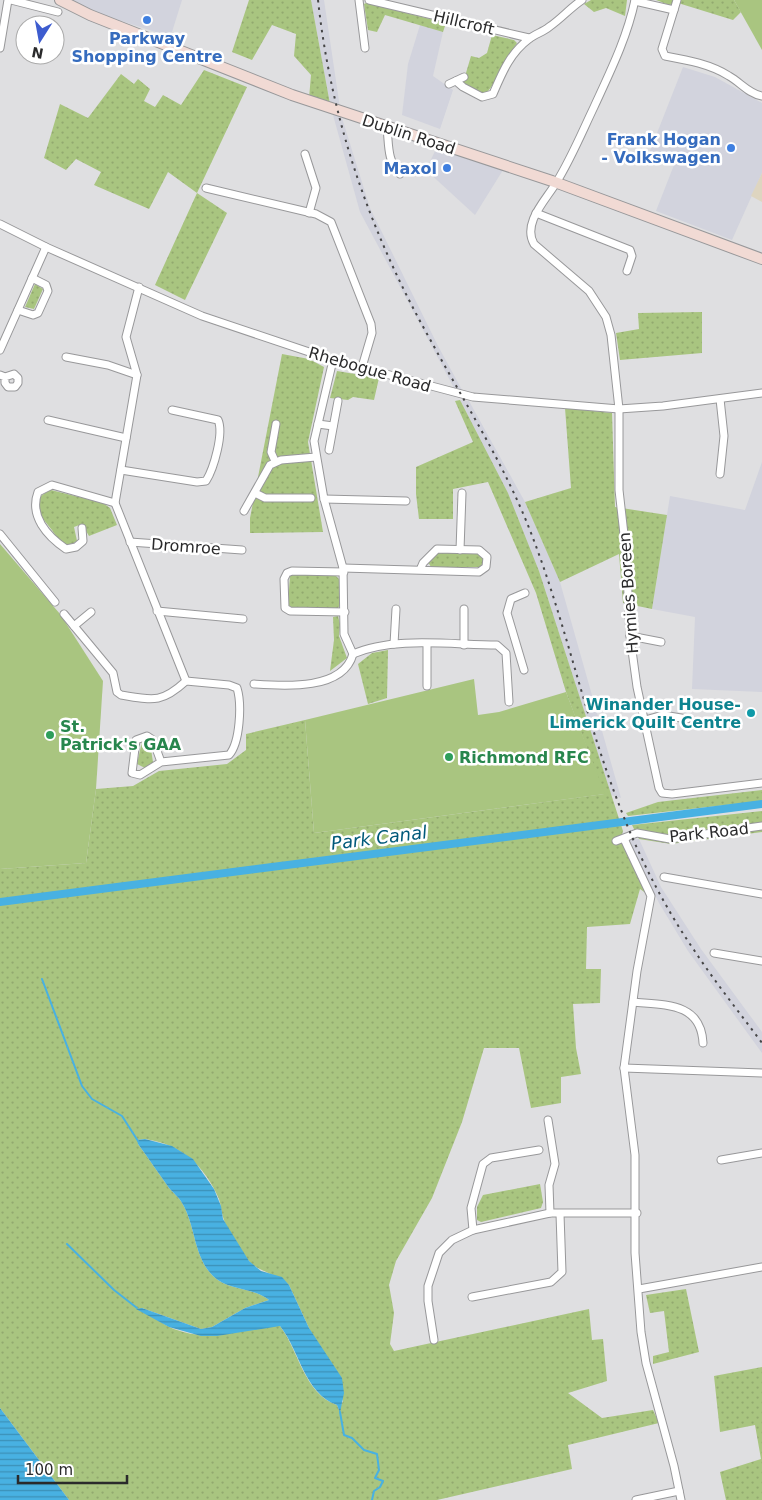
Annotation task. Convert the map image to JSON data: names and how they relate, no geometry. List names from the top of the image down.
{
  "streets": {
    "main road": ["Dublin Road"],
    "street": [
      "Hillcroft",
      "Rhebogue Road",
      "Dromroe",
      "Hymies Boreen",
      "Park Road"
    ]
  },
  "crossings": [
    ["Rhebogue Road", "Hymies Boreen"]
  ],
  "water": ["Park Canal"],
  "places": [
    "Parkway Shopping Centre",
    "Frank Hogan - Volkswagen",
    "Maxol",
    "Winander House- Limerick Quilt Centre",
    "St. Patrick's GAA",
    "Richmond RFC"
  ],
  "scale_bar": "100 m",
  "north": "bottom"
}
